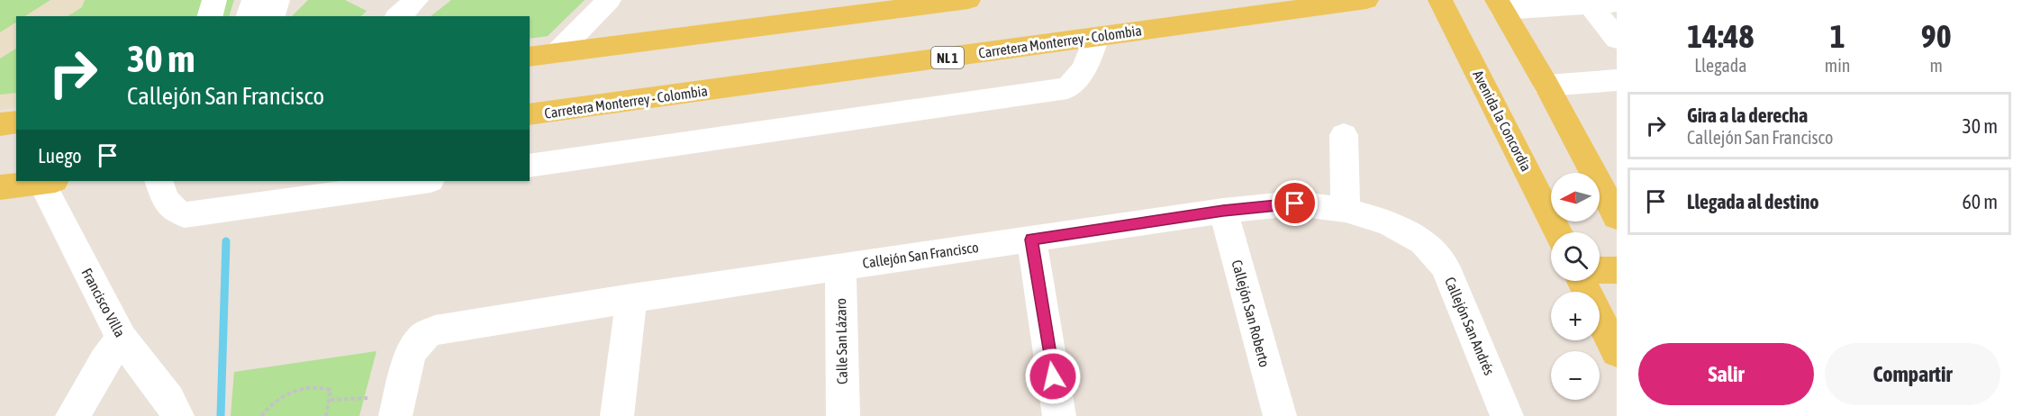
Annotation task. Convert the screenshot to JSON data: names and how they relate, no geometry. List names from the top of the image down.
{
  "streets": {
    "main road": ["Carretera Monterrey - Colombia", "NL 1", "Avenida la Concordia"],
    "street": [
      "Callejón San Francisco",
      "Francisco Villa",
      "Callejón San Roberto",
      "Callejón San Andrés",
      "Calle San Lázaro"
    ]
  },
  "crossings": [
    ["Callejón San Francisco", "Callejón San Roberto"],
    ["Callejón San Francisco", "Callejón San Andrés"],
    ["Callejón San Francisco", "Calle San Lázaro"]
  ],
  "north": "left",
  "page": {
    "eta": [
      "14:48",
      "Llegada",
      "1",
      "min",
      "90",
      "m"
    ],
    "turn": ["30 m", "Callejón San Francisco"],
    "list": [
      {
        "name": "Gira a la derecha",
        "note": "Callejón San Francisco",
        "value": "30 m"
      },
      {
        "name": "Llegada al destino",
        "value": "60 m"
      }
    ],
    "then": "Luego",
    "map_buttons": ["+", "−"],
    "buttons": ["Salir", "Compartir"]
  }
}
